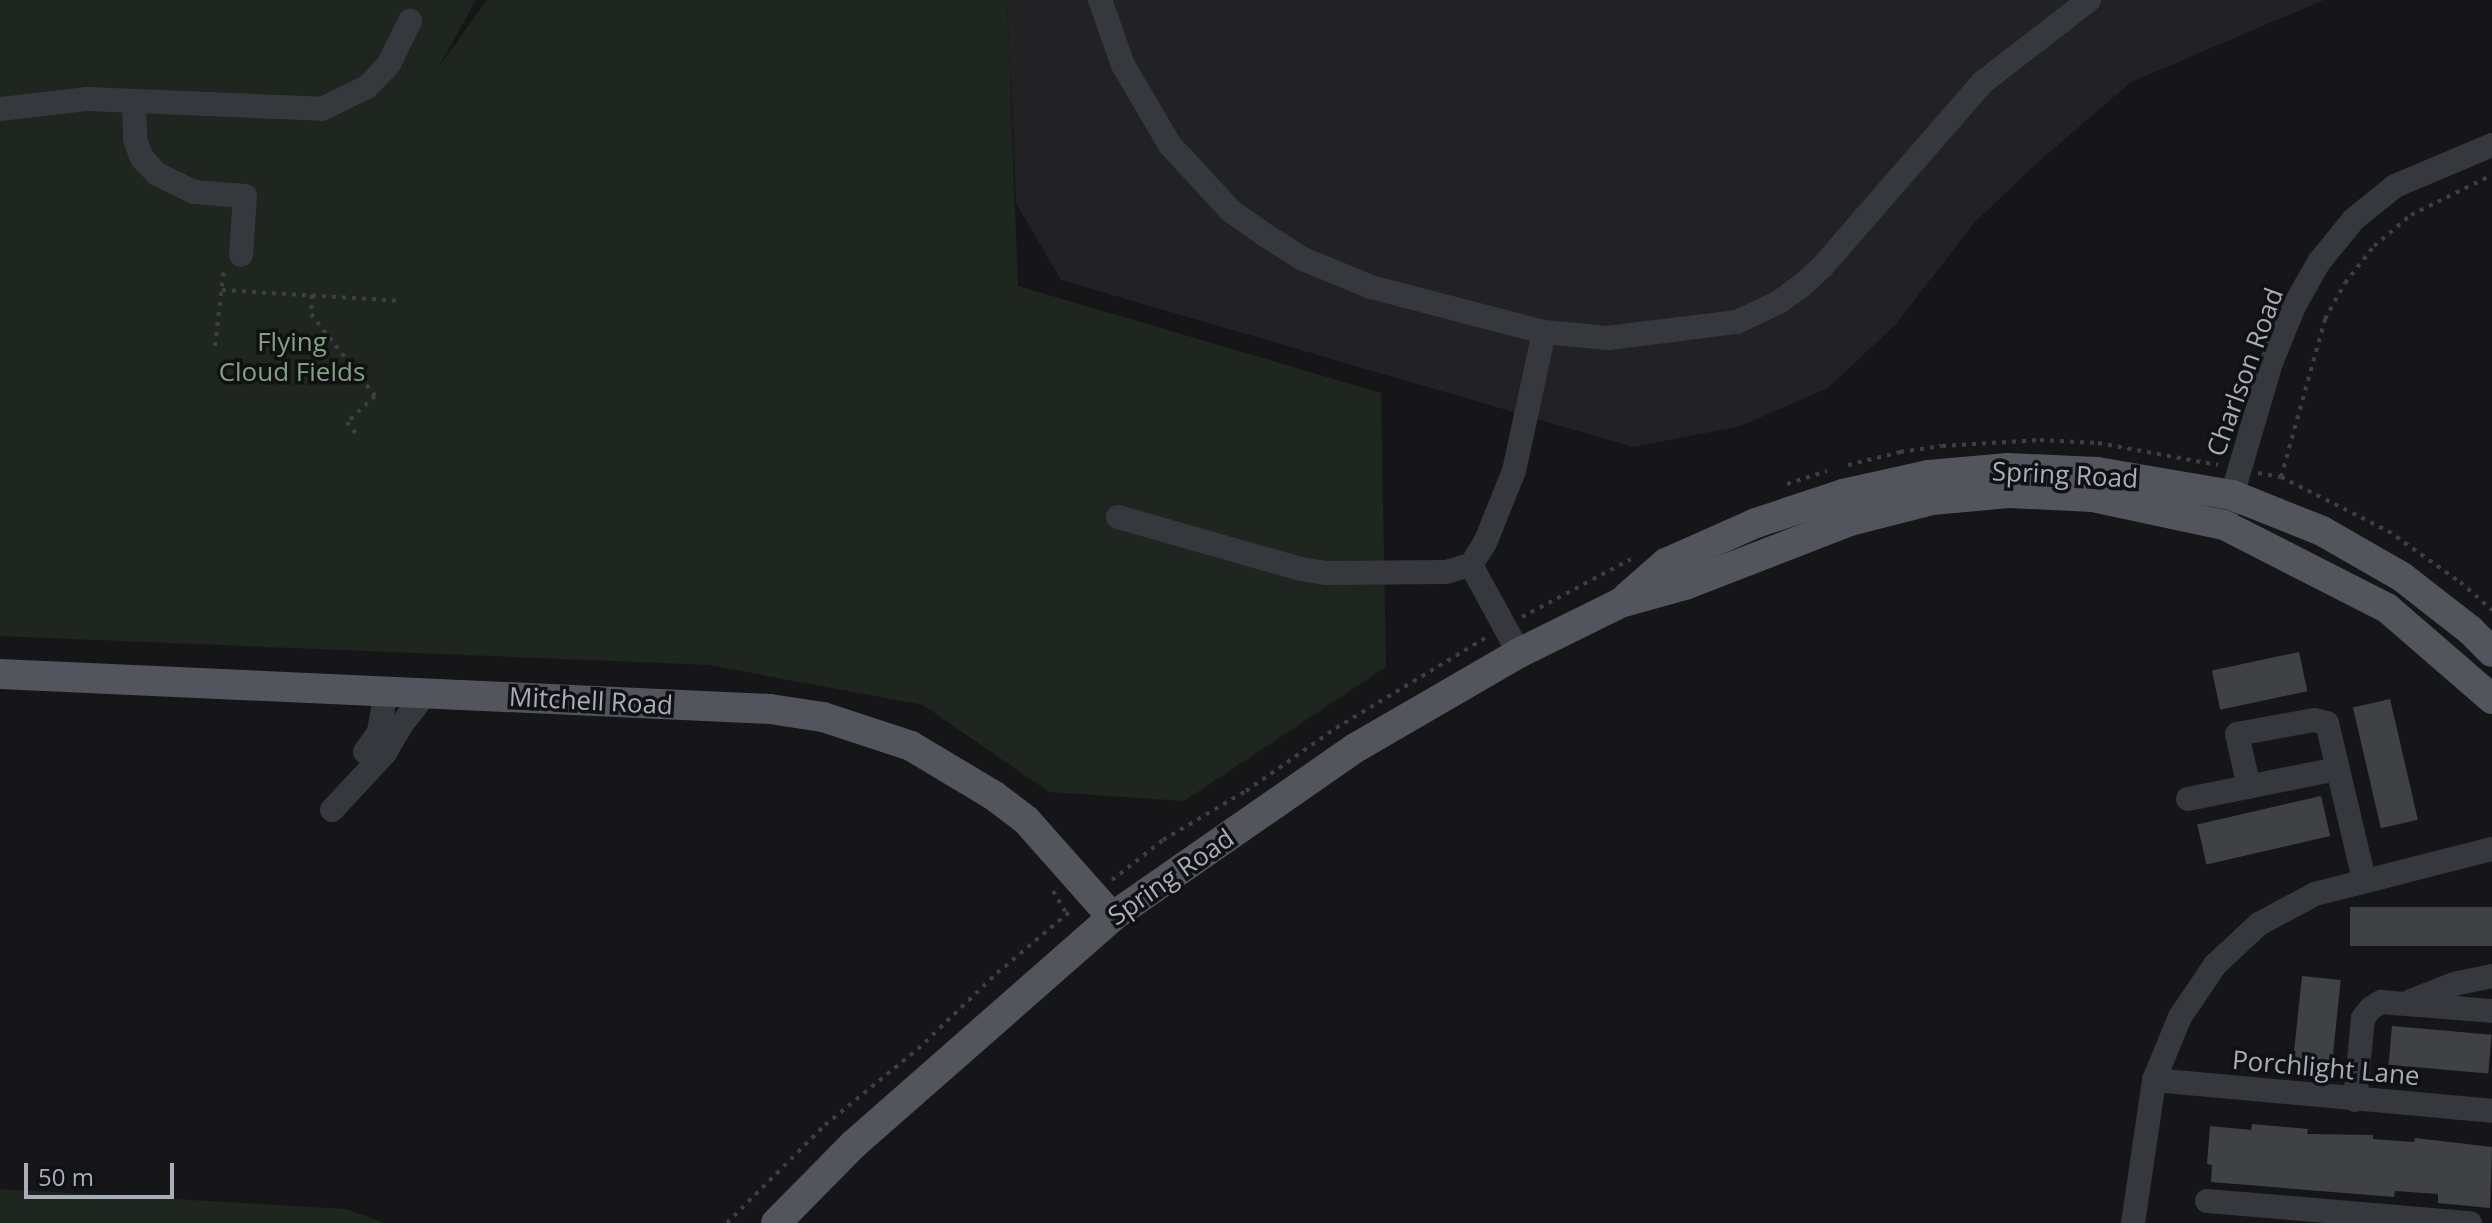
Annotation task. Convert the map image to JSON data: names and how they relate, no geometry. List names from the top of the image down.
{
  "streets": {
    "main road": ["Spring Road", "Mitchell Road"],
    "street": ["Charlson Road", "Porchlight Lane"]
  },
  "crossings": [
    ["Charlson Road", "Spring Road"],
    ["Spring Road", "Mitchell Road"]
  ],
  "parks": ["Flying Cloud Fields"],
  "scale_bar": "50 m"
}
